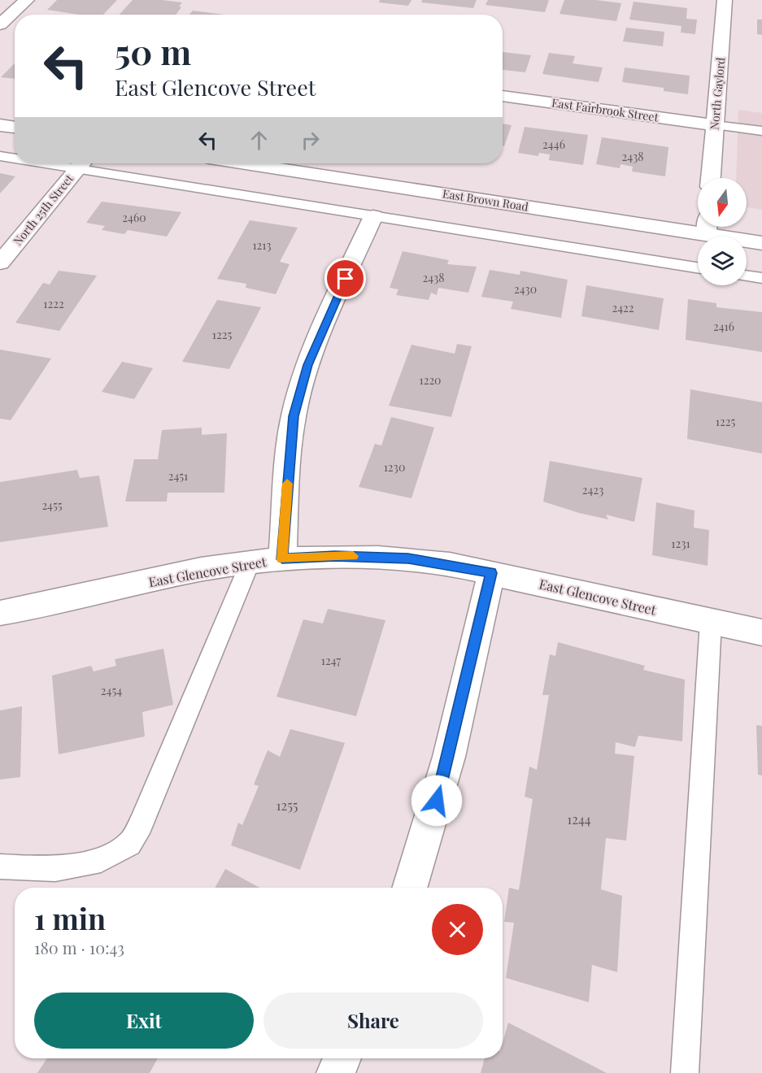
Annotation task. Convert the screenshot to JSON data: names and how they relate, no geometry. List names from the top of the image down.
{
  "streets": {
    "street": [
      "North Gaylord",
      "East Fairbrook Street",
      "East Brown Road",
      "North 25th Street",
      "East Glencove Street"
    ]
  },
  "crossings": [
    ["North Gaylord", "East Fairbrook Street"]
  ],
  "house_numbers": [
    "2446",
    "2438",
    "2460",
    "1213",
    "2438",
    "2430",
    "1222",
    "2422",
    "2416",
    "1225",
    "1220",
    "1225",
    "1230",
    "2451",
    "2423",
    "2455",
    "1231",
    "1247",
    "2454",
    "1255",
    "1244"
  ],
  "north": "bottom",
  "page": {
    "turn": ["50 m", "East Glencove Street"],
    "heading": ["1 min", "180 m · 10:43"],
    "buttons": ["Exit", "Share"]
  }
}
